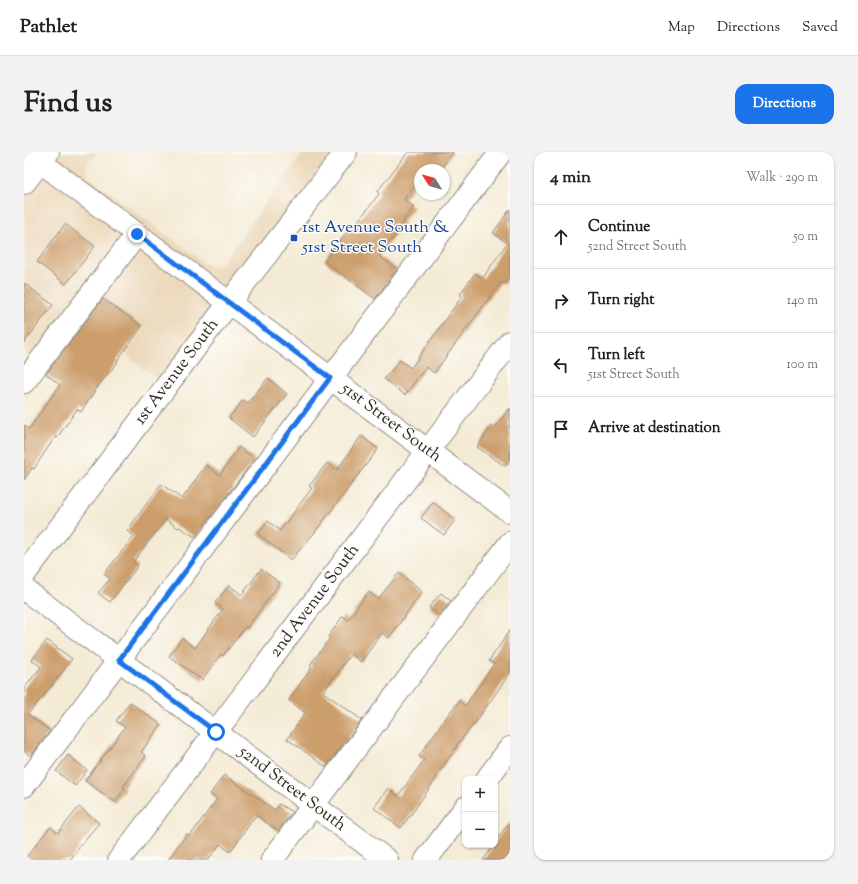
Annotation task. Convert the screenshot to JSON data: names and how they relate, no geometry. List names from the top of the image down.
{
  "streets": {
    "street": [
      "1st Avenue South",
      "51st Street South",
      "2nd Avenue South",
      "52nd Street South"
    ]
  },
  "crossings": [
    ["1st Avenue South", "51st Street South"],
    ["51st Street South", "2nd Avenue South"],
    ["2nd Avenue South", "52nd Street South"]
  ],
  "places": {
    "transit": ["1st Avenue South & 51st Street South"]
  },
  "north": "top left",
  "page": {
    "header": "Pathlet",
    "nav": ["Map", "Directions", "Saved"],
    "title": "Find us",
    "buttons": "Directions",
    "heading": ["4 min", "Walk · 290 m"],
    "list": [
      ["Continue", "52nd Street South", "50 m"],
      ["Turn right", "140 m"],
      ["Turn left", "51st Street South", "100 m"],
      "Arrive at destination"
    ],
    "map_buttons": ["+", "−"]
  }
}
